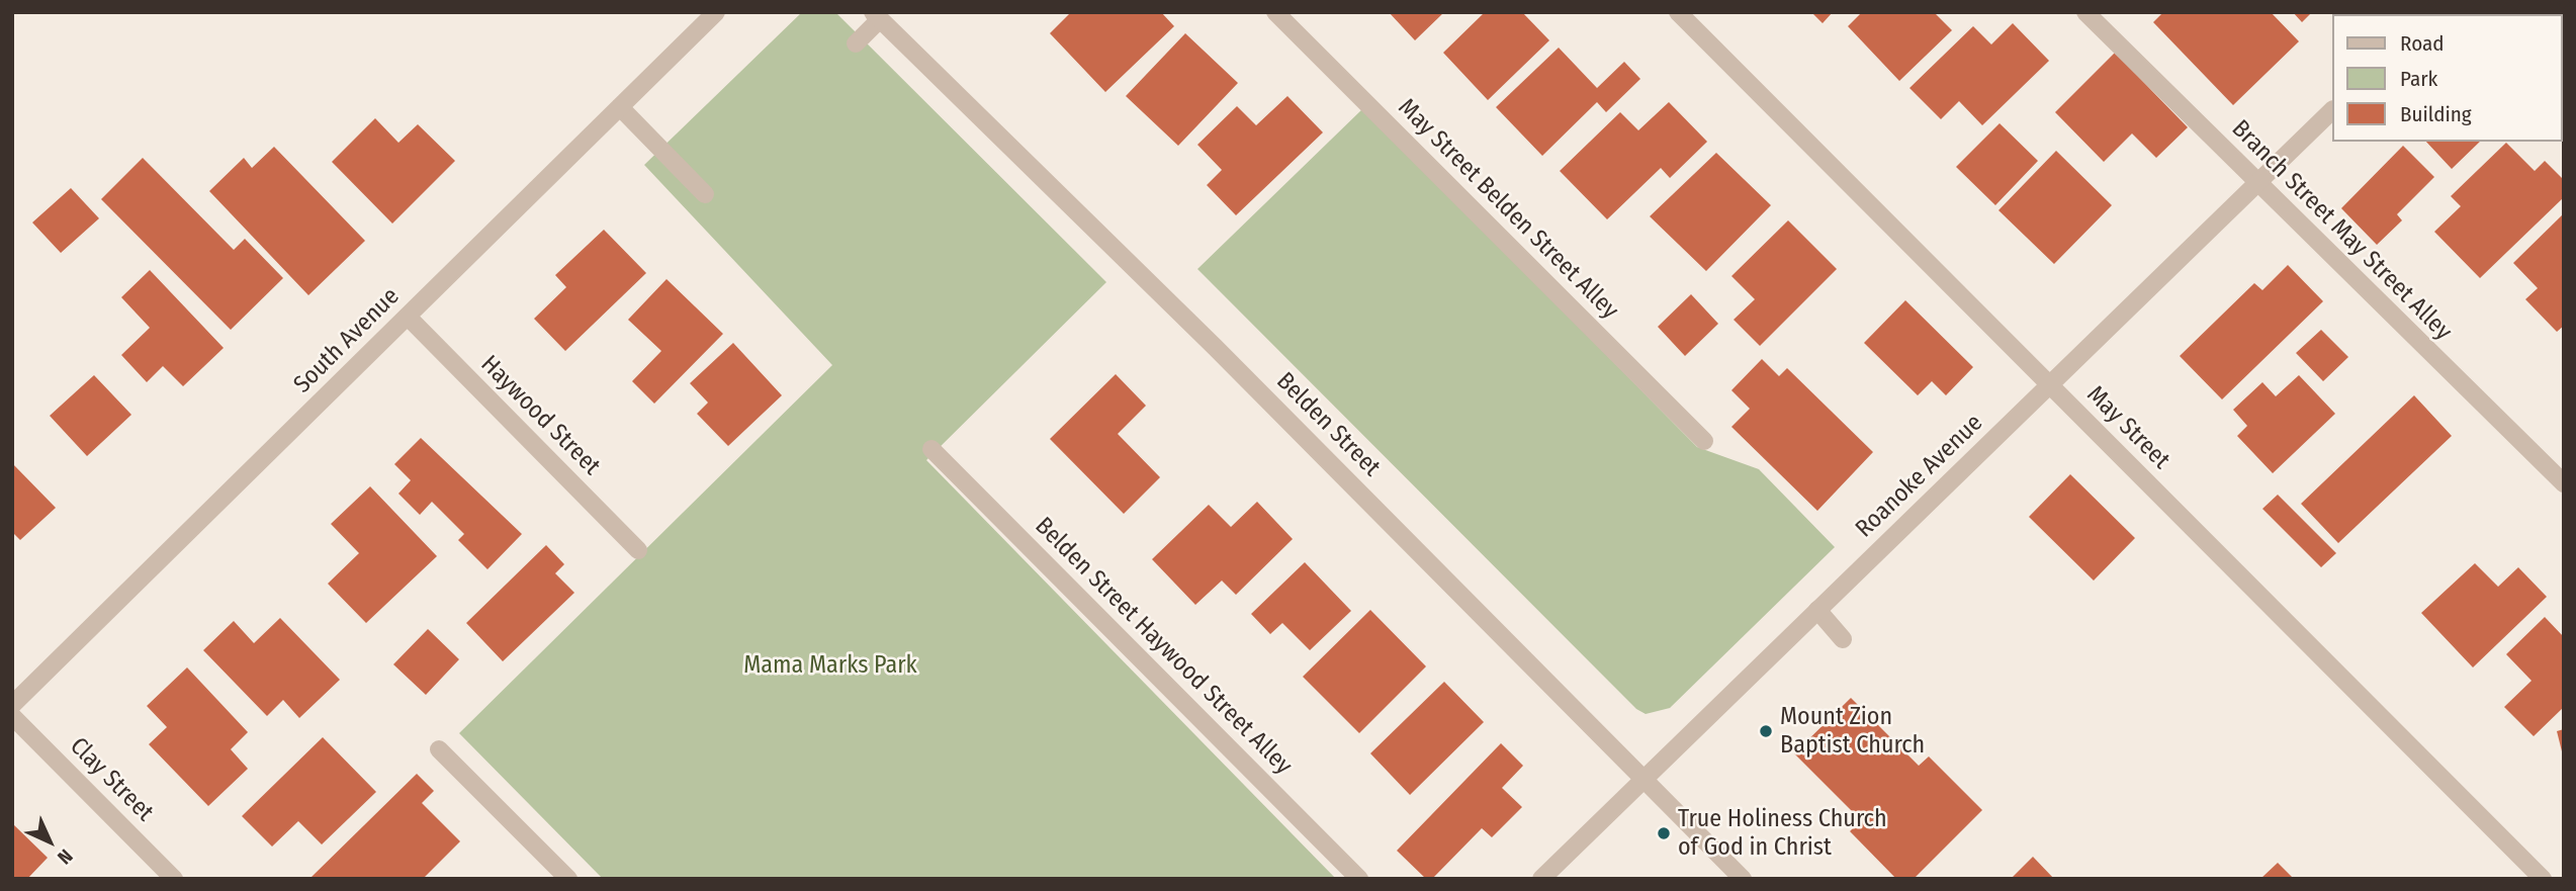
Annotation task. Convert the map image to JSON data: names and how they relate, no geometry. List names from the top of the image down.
{
  "streets": {
    "street": [
      "May Street Belden Street Alley",
      "Branch Street May Street Alley",
      "South Avenue",
      "Haywood Street",
      "Belden Street",
      "May Street",
      "Roanoke Avenue",
      "Belden Street Haywood Street Alley",
      "Clay Street"
    ]
  },
  "crossings": [
    ["Branch Street May Street Alley", "Roanoke Avenue"],
    ["South Avenue", "Haywood Street"],
    ["Belden Street", "Roanoke Avenue"],
    ["May Street", "Roanoke Avenue"]
  ],
  "parks": ["Mama Marks Park"],
  "places": ["Mount Zion Baptist Church", "True Holiness Church of God in Christ"],
  "legend": ["Road", "Park", "Building"],
  "north": "bottom right"
}
